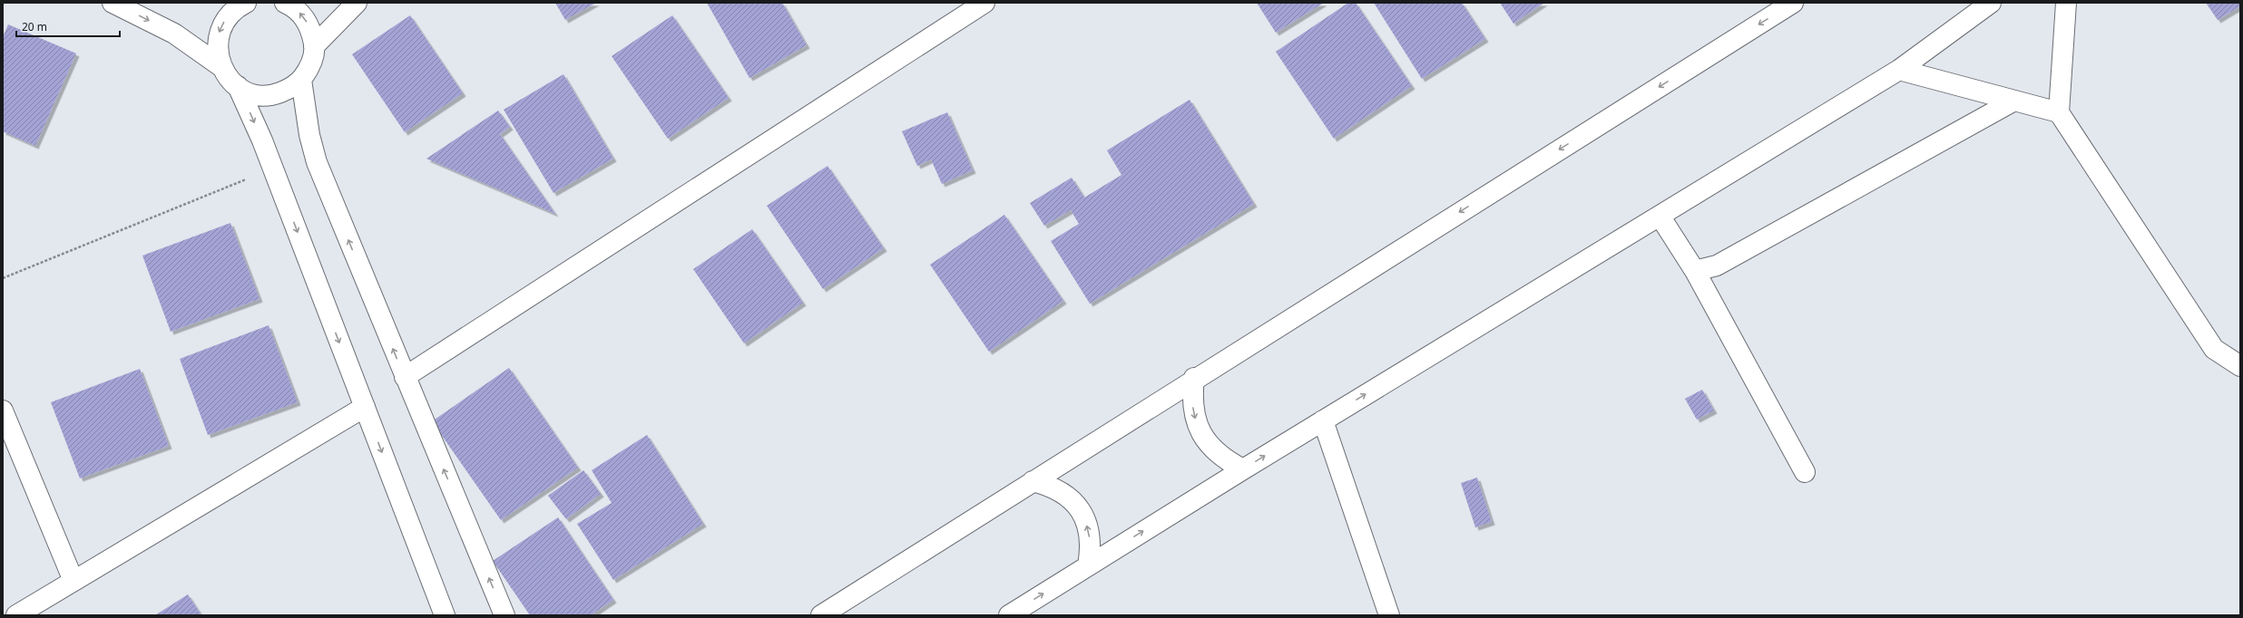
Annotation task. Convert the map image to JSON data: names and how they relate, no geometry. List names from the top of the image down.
{
  "scale_bar": "20 m"
}
